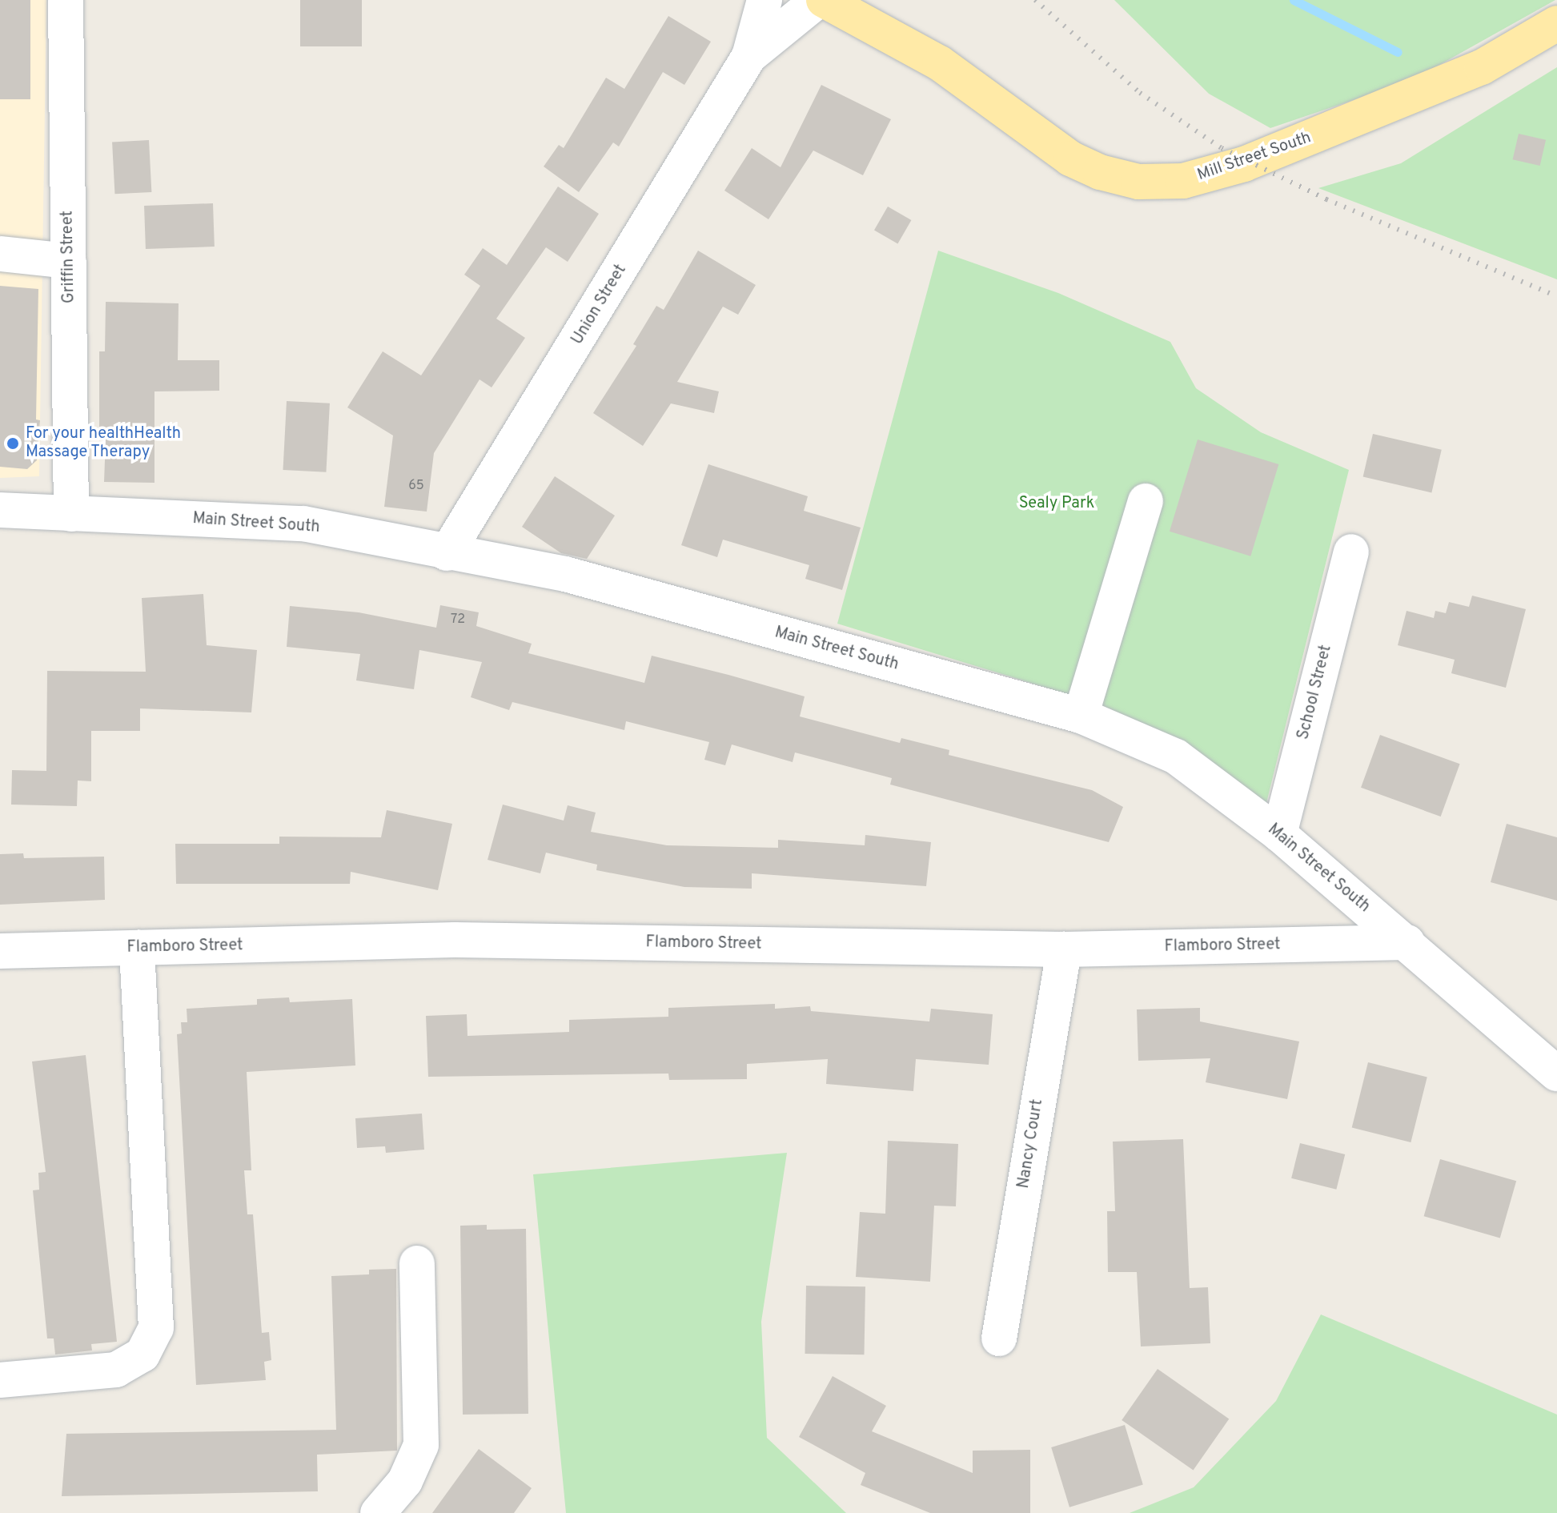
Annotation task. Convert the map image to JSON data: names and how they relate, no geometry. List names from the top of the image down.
{
  "streets": {
    "main road": ["Mill Street South"],
    "street": [
      "Griffin Street",
      "Union Street",
      "Main Street South",
      "School Street",
      "Flamboro Street",
      "Nancy Court"
    ]
  },
  "crossings": [
    ["Griffin Street", "Main Street South"],
    ["Union Street", "Main Street South"],
    ["Main Street South", "School Street"],
    ["Main Street South", "Flamboro Street"],
    ["Flamboro Street", "Nancy Court"]
  ],
  "parks": ["Sealy Park"],
  "places": ["For your healthHealth Massage Therapy"],
  "house_numbers": ["65", "72"]
}
